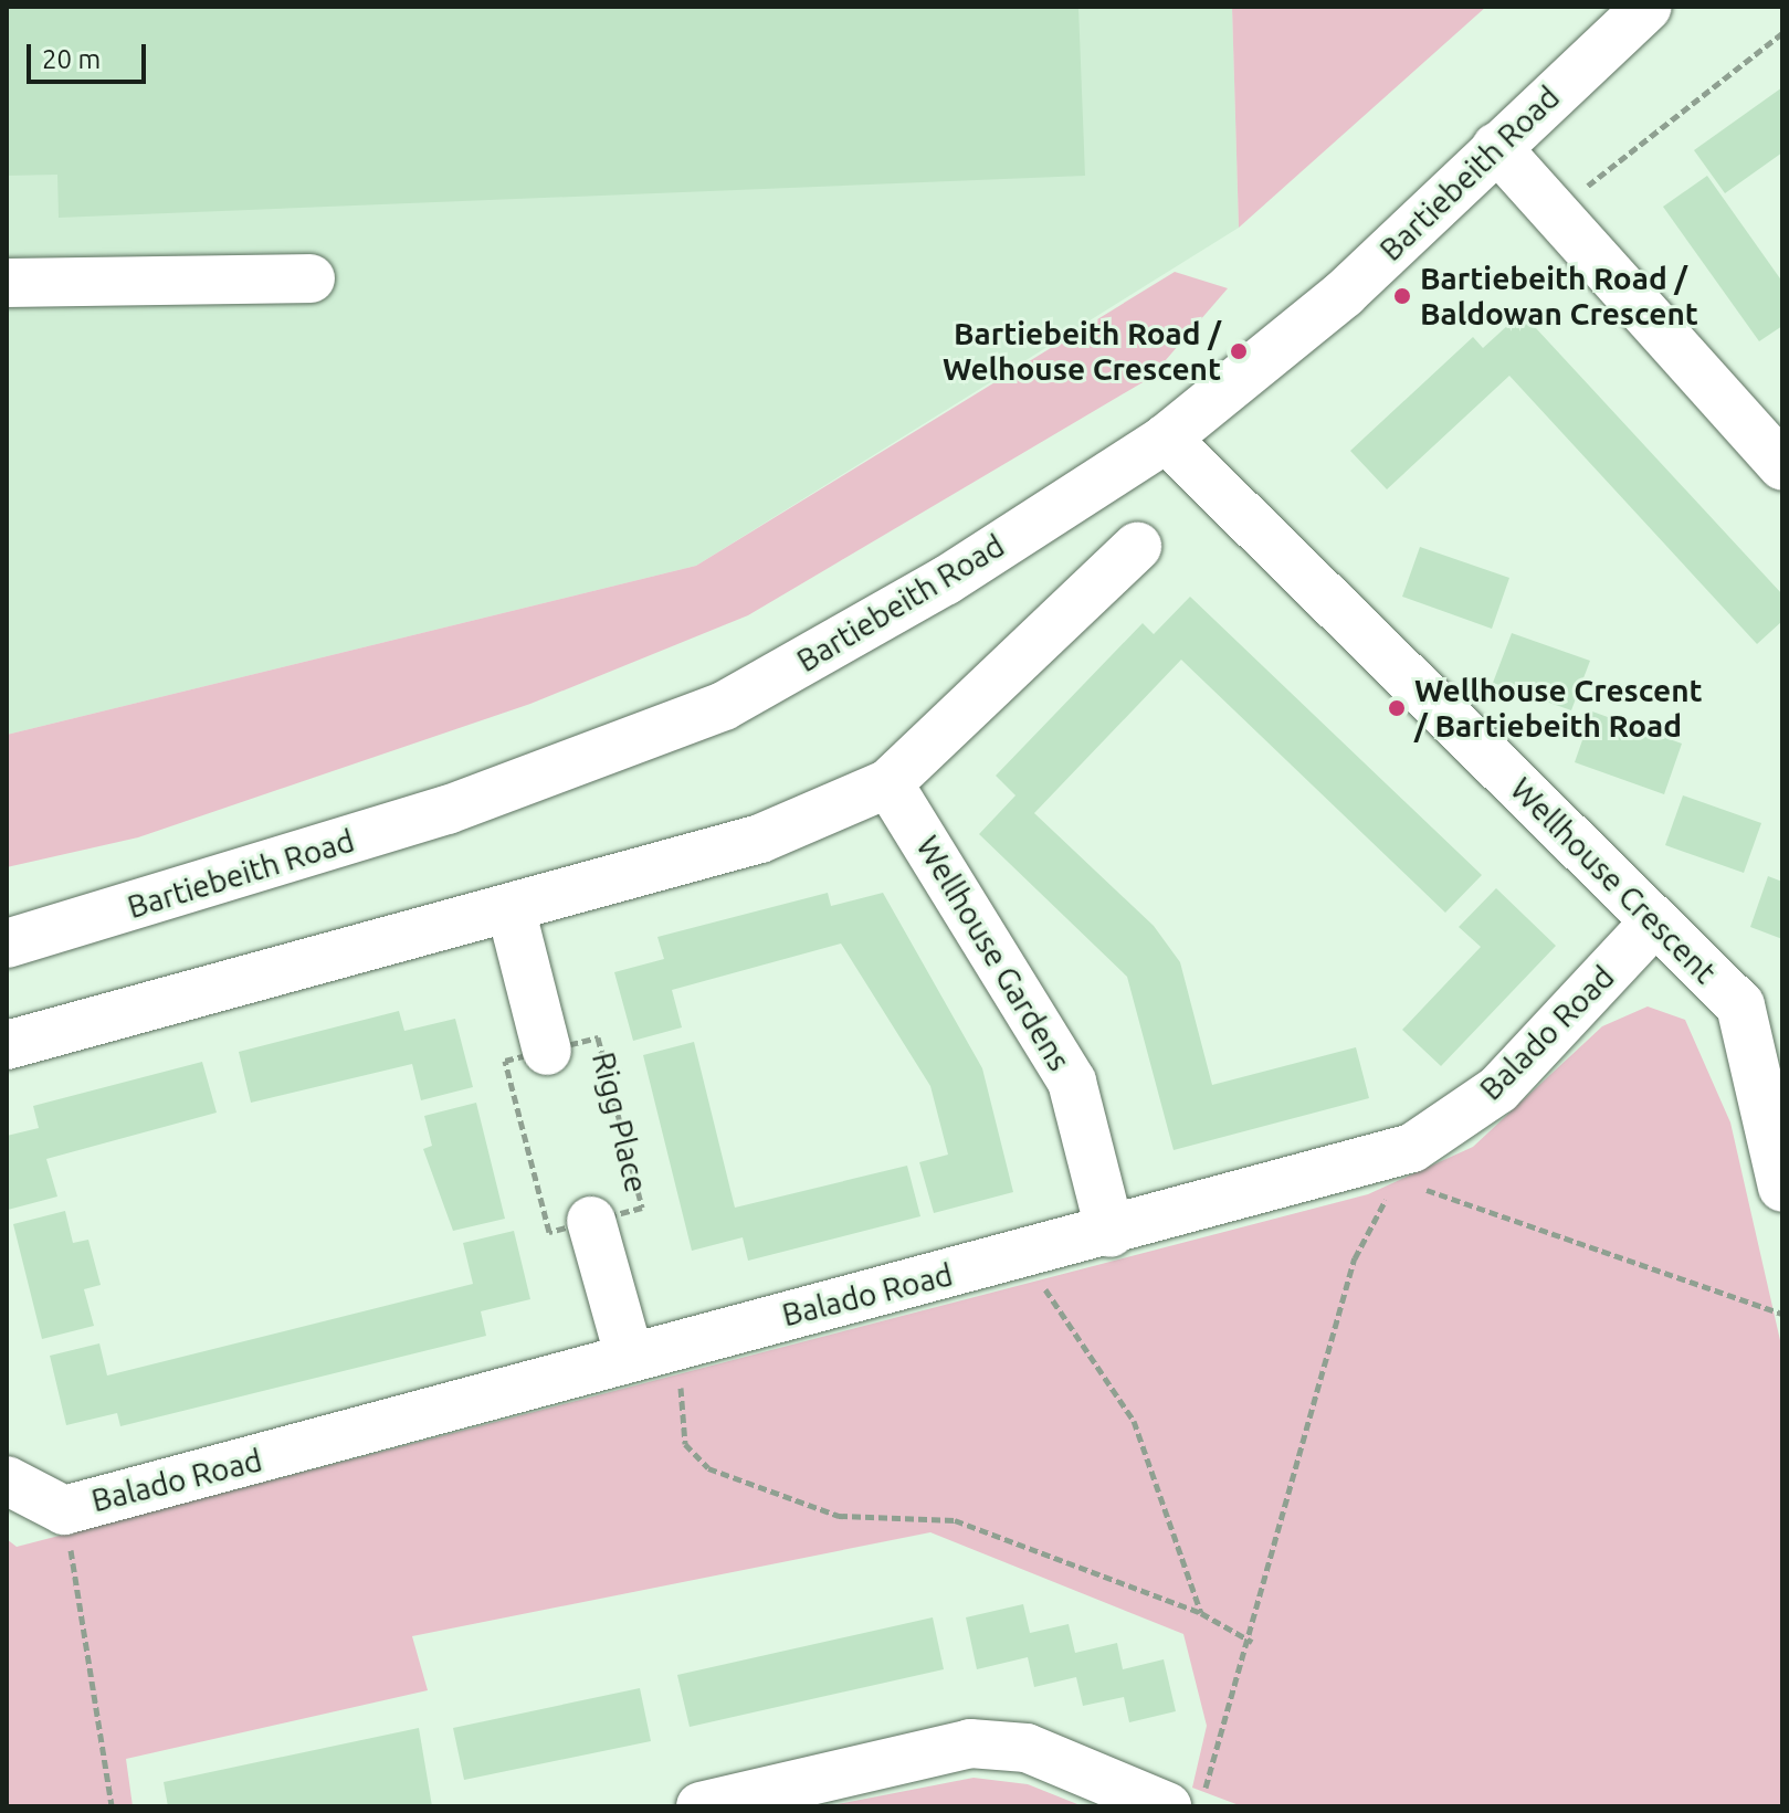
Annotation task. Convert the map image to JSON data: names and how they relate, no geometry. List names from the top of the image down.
{
  "streets": {
    "street": [
      "Bartiebeith Road",
      "Wellhouse Crescent",
      "Wellhouse Gardens",
      "Balado Road",
      "Rigg Place"
    ]
  },
  "crossings": [
    ["Bartiebeith Road", "Wellhouse Crescent"],
    ["Wellhouse Crescent", "Balado Road"],
    ["Wellhouse Gardens", "Balado Road"],
    ["Balado Road", "Rigg Place"]
  ],
  "places": ["Bartiebeith Road / Baldowan Crescent", "Bartiebeith Road / Welhouse Crescent", "Wellhouse Crescent / Bartiebeith Road"],
  "scale_bar": "20 m"
}
